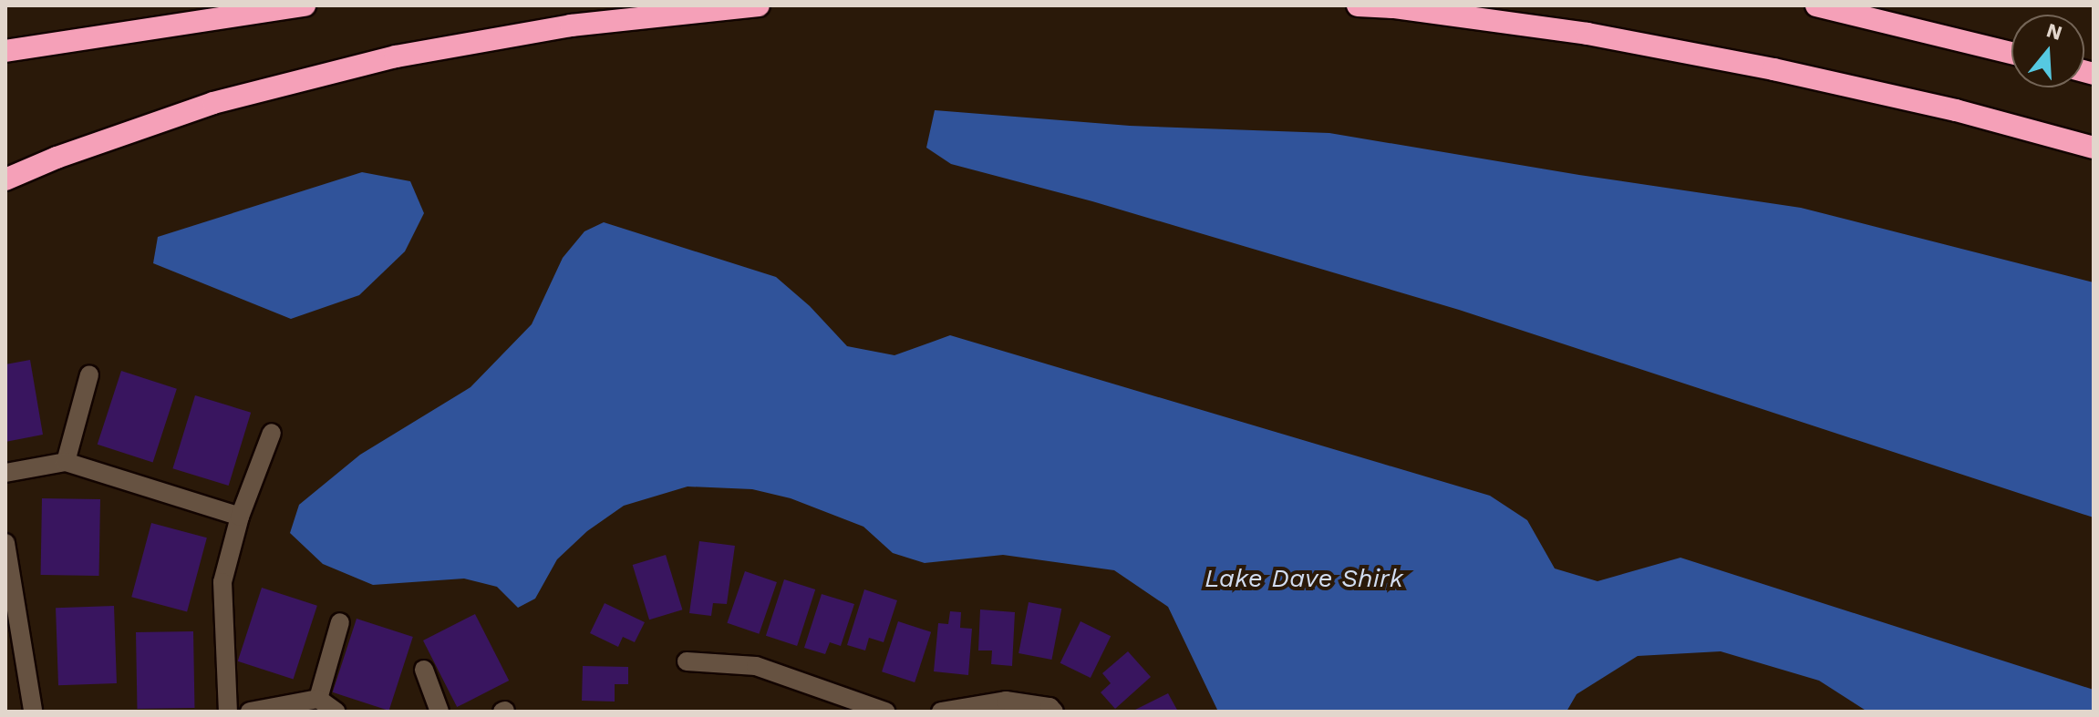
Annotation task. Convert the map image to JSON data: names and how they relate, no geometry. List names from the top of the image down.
{
  "water": ["Lake Dave Shirk"],
  "north": "top"
}
